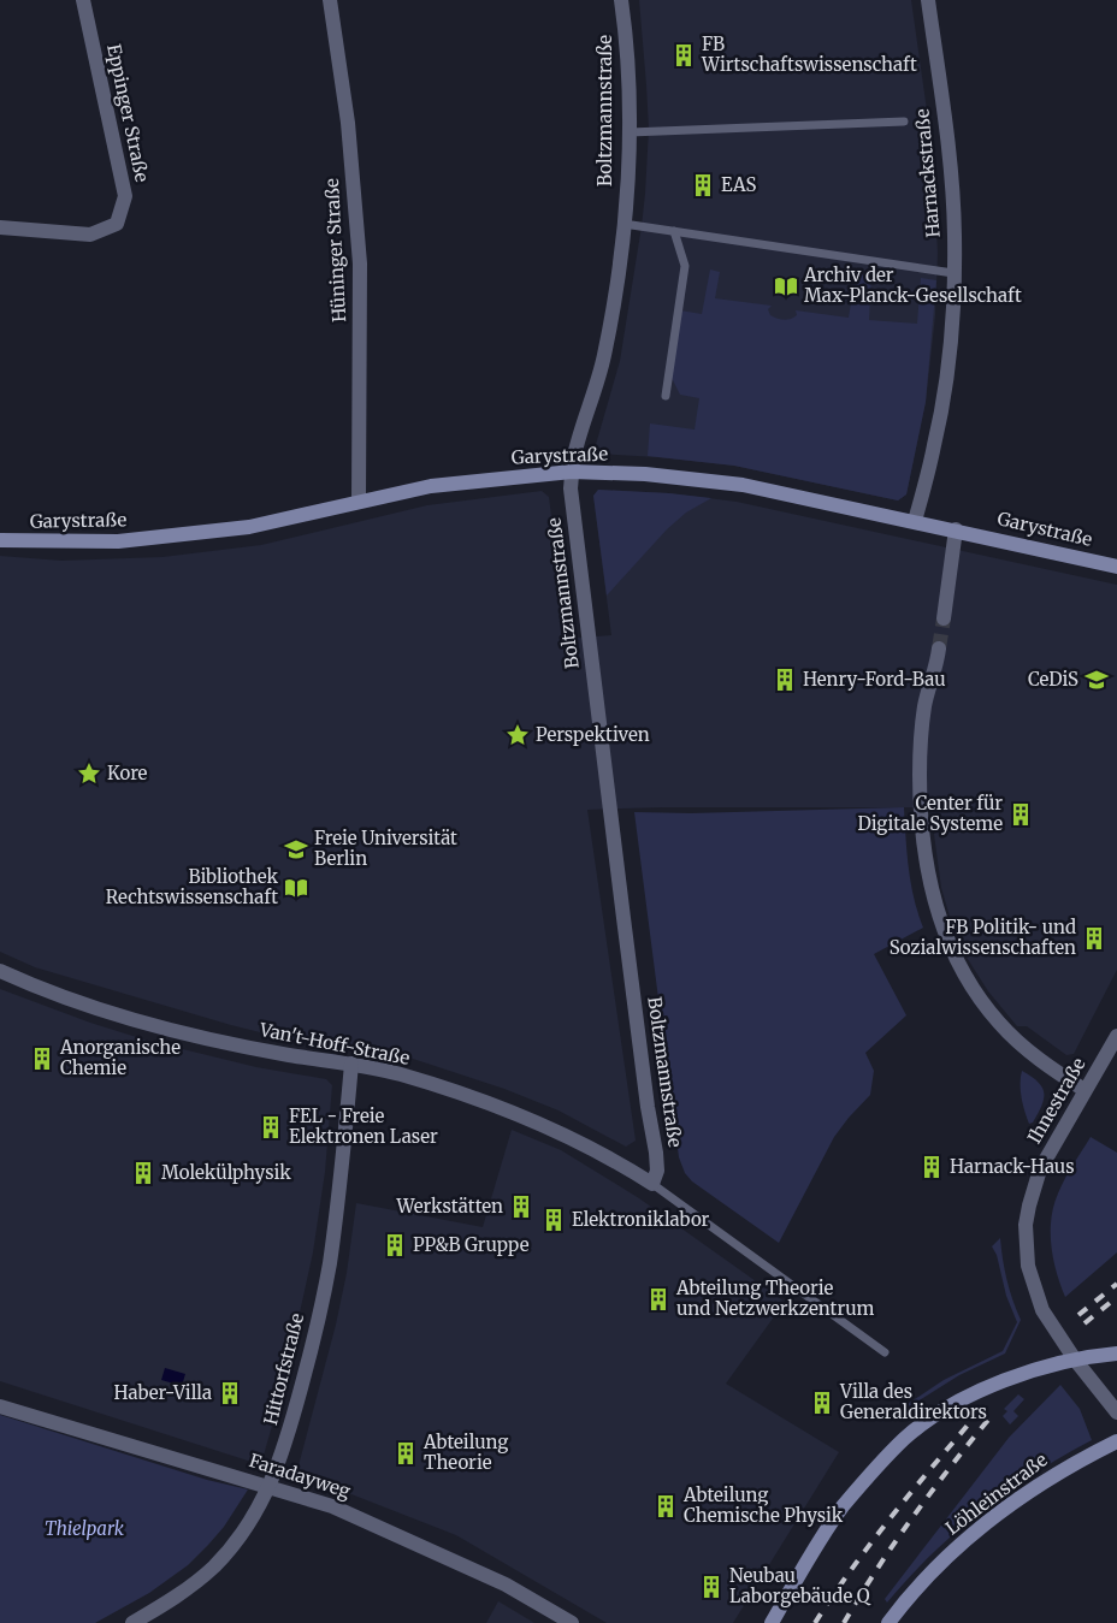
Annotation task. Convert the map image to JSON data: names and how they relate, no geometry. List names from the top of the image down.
{
  "streets": {
    "street": [
      "Boltzmannstraße",
      "Eppinger Straße",
      "Harnackstraße",
      "Hüninger Straße",
      "Garystraße",
      "Van't-Hoff-Straße",
      "Ihnestraße",
      "Hittorfstraße",
      "Faradayweg",
      "Löhleinstraße"
    ]
  },
  "crossings": [
    ["Boltzmannstraße", "Garystraße"],
    ["Boltzmannstraße", "Van't-Hoff-Straße"],
    ["Harnackstraße", "Garystraße"],
    ["Hüninger Straße", "Garystraße"],
    ["Van't-Hoff-Straße", "Hittorfstraße"],
    ["Hittorfstraße", "Faradayweg"]
  ],
  "parks": ["Thielpark"],
  "places": {
    "building": [
      "FB Wirtschaftswissenschaft",
      "EAS",
      "Henry-Ford-Bau",
      "Center für Digitale Systeme",
      "FB Politik- und Sozialwissenschaften",
      "Anorganische Chemie",
      "FEL - Freie Elektronen Laser",
      "Harnack-Haus",
      "Molekülphysik",
      "Werkstätten",
      "Elektroniklabor",
      "PP&B Gruppe",
      "Abteilung Theorie und Netzwerkzentrum",
      "Haber-Villa",
      "Villa des Generaldirektors",
      "Abteilung Theorie",
      "Abteilung Chemische Physik",
      "Neubau Laborgebäude Q"
    ],
    "library": ["Archiv der Max-Planck-Gesellschaft", "Bibliothek Rechtswissenschaft"],
    "school or university": ["CeDiS", "Freie Universität Berlin"],
    "place": ["Perspektiven", "Kore"]
  }
}
